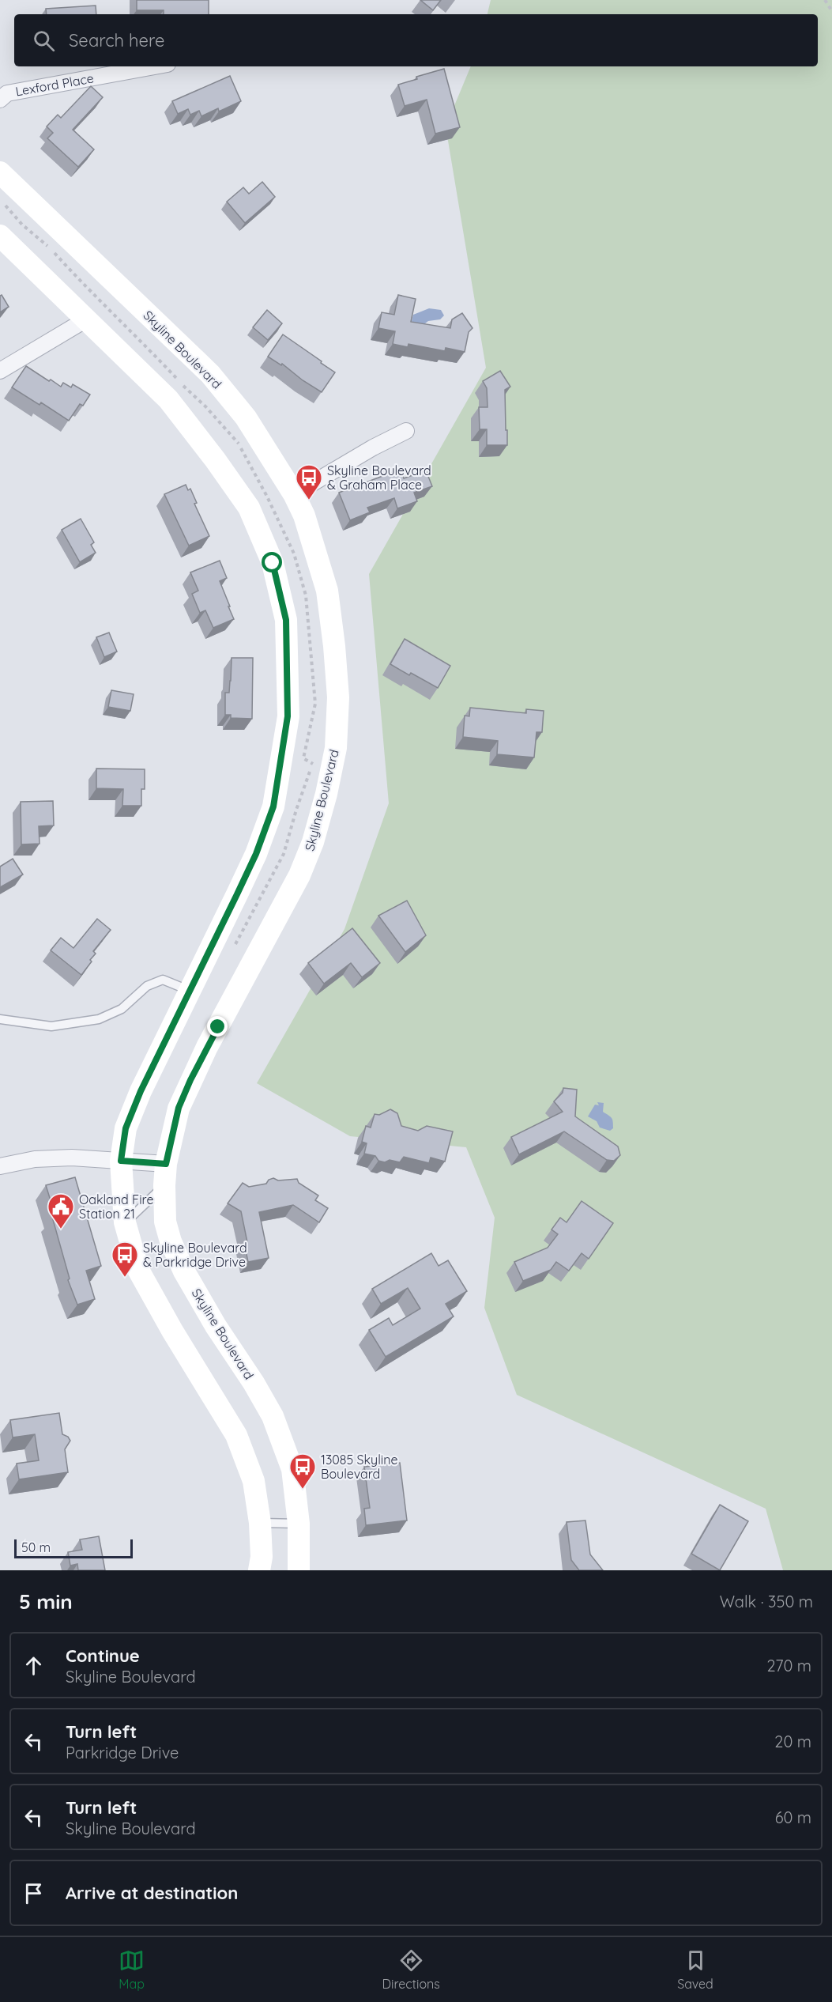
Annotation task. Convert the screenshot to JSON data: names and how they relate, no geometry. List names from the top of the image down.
{
  "streets": {
    "main road": ["Skyline Boulevard"],
    "street": ["Lexford Place"]
  },
  "places": {
    "bus stop": ["Skyline Boulevard & Graham Place", "Skyline Boulevard & Parkridge Drive", "13085 Skyline Boulevard"],
    "public building": ["Oakland Fire Station 21"]
  },
  "scale_bar": "50 m",
  "page": {
    "search": "Search here",
    "scale": "50 m",
    "heading": ["5 min", "Walk · 350 m"],
    "list": [
      ["Continue", "Skyline Boulevard", "270 m"],
      ["Turn left", "Parkridge Drive", "20 m"],
      ["Turn left", "Skyline Boulevard", "60 m"],
      "Arrive at destination"
    ],
    "nav": ["Map", "Directions", "Saved"]
  }
}
